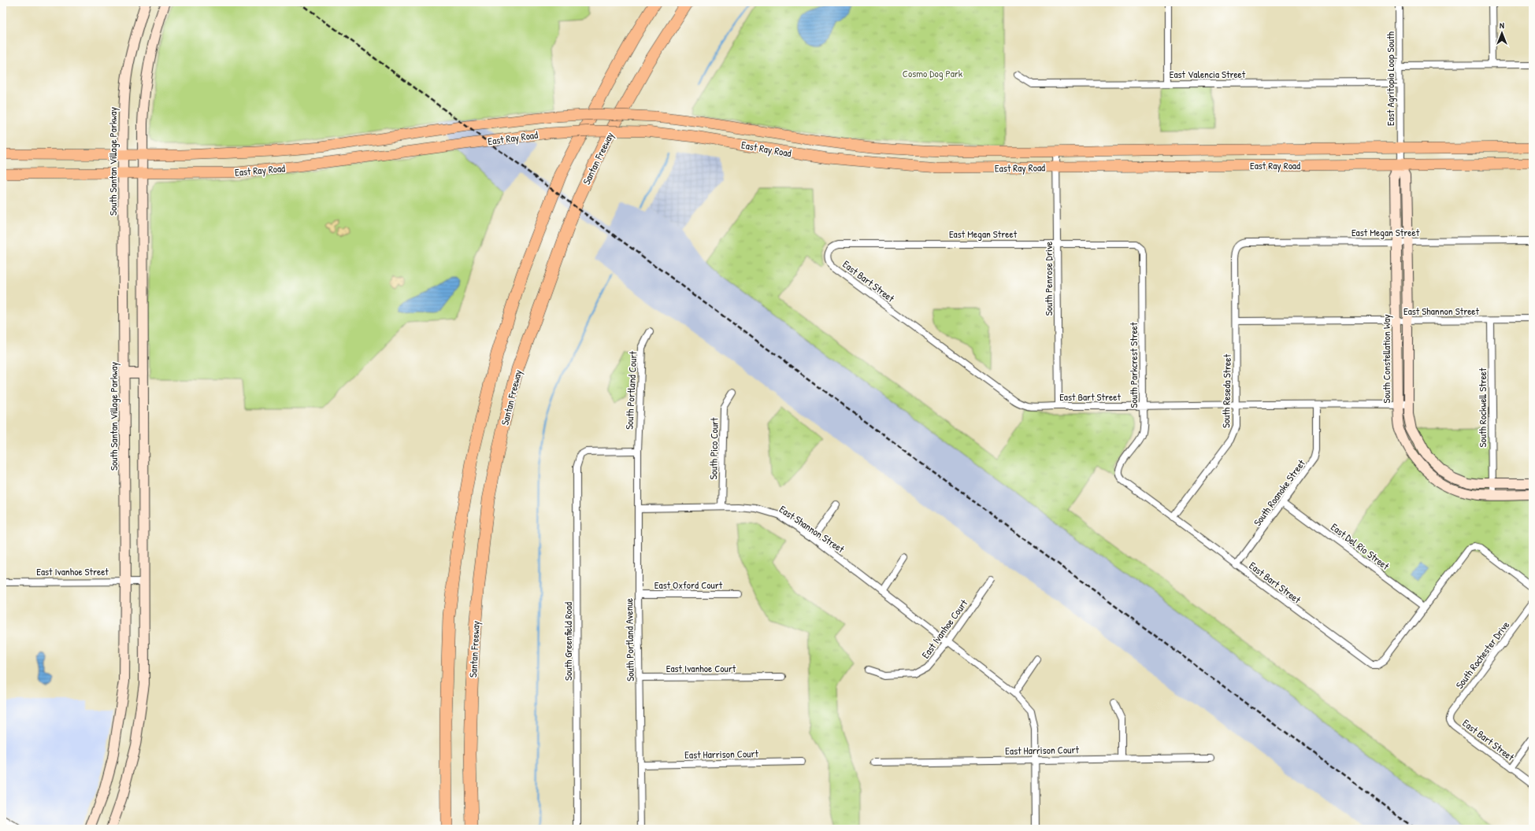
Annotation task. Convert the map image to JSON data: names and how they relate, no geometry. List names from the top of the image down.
{
  "streets": {
    "highway": ["Santan Freeway"],
    "main road": ["East Ray Road", "South Santan Village Parkway", "South Constellation Way"],
    "street": [
      "East Valencia Street",
      "East Agritopia Loop South",
      "East Megan Street",
      "South Penrose Drive",
      "East Bart Street",
      "East Shannon Street",
      "South Parkcrest Street",
      "South Portland Court",
      "South Reseda Street",
      "South Rockwell Street",
      "South Pico Court",
      "South Roanoke Street",
      "East Del Rio Street",
      "East Ivanhoe Street",
      "East Oxford Court",
      "East Ivanhoe Court",
      "South Portland Avenue",
      "South Greenfield Road",
      "South Rochester Drive",
      "East Harrison Court"
    ]
  },
  "crossings": [
    ["East Valencia Street", "East Agritopia Loop South"],
    ["East Agritopia Loop South", "East Ray Road"],
    ["East Agritopia Loop South", "South Constellation Way"],
    ["East Ray Road", "South Santan Village Parkway"],
    ["East Ray Road", "South Penrose Drive"],
    ["East Ray Road", "South Constellation Way"],
    ["South Santan Village Parkway", "East Ivanhoe Street"],
    ["East Megan Street", "South Penrose Drive"],
    ["East Megan Street", "East Bart Street"],
    ["East Megan Street", "South Constellation Way"],
    ["East Megan Street", "South Parkcrest Street"],
    ["East Megan Street", "South Reseda Street"],
    ["South Penrose Drive", "East Bart Street"],
    ["East Bart Street", "South Constellation Way"],
    ["East Bart Street", "South Parkcrest Street"],
    ["East Bart Street", "South Reseda Street"],
    ["East Bart Street", "South Roanoke Street"],
    ["East Bart Street", "East Del Rio Street"],
    ["East Bart Street", "South Rochester Drive"],
    ["East Shannon Street", "South Constellation Way"],
    ["East Shannon Street", "South Reseda Street"],
    ["East Shannon Street", "South Rockwell Street"],
    ["East Shannon Street", "South Pico Court"],
    ["East Shannon Street", "East Ivanhoe Court"],
    ["East Shannon Street", "South Portland Avenue"],
    ["South Constellation Way", "South Rockwell Street"],
    ["South Portland Court", "South Portland Avenue"],
    ["South Portland Court", "South Greenfield Road"],
    ["South Roanoke Street", "East Del Rio Street"],
    ["East Oxford Court", "South Portland Avenue"],
    ["East Ivanhoe Court", "South Portland Avenue"],
    ["South Portland Avenue", "South Greenfield Road"],
    ["South Portland Avenue", "East Harrison Court"]
  ],
  "parks": ["Cosmo Dog Park"],
  "north": "top"
}
